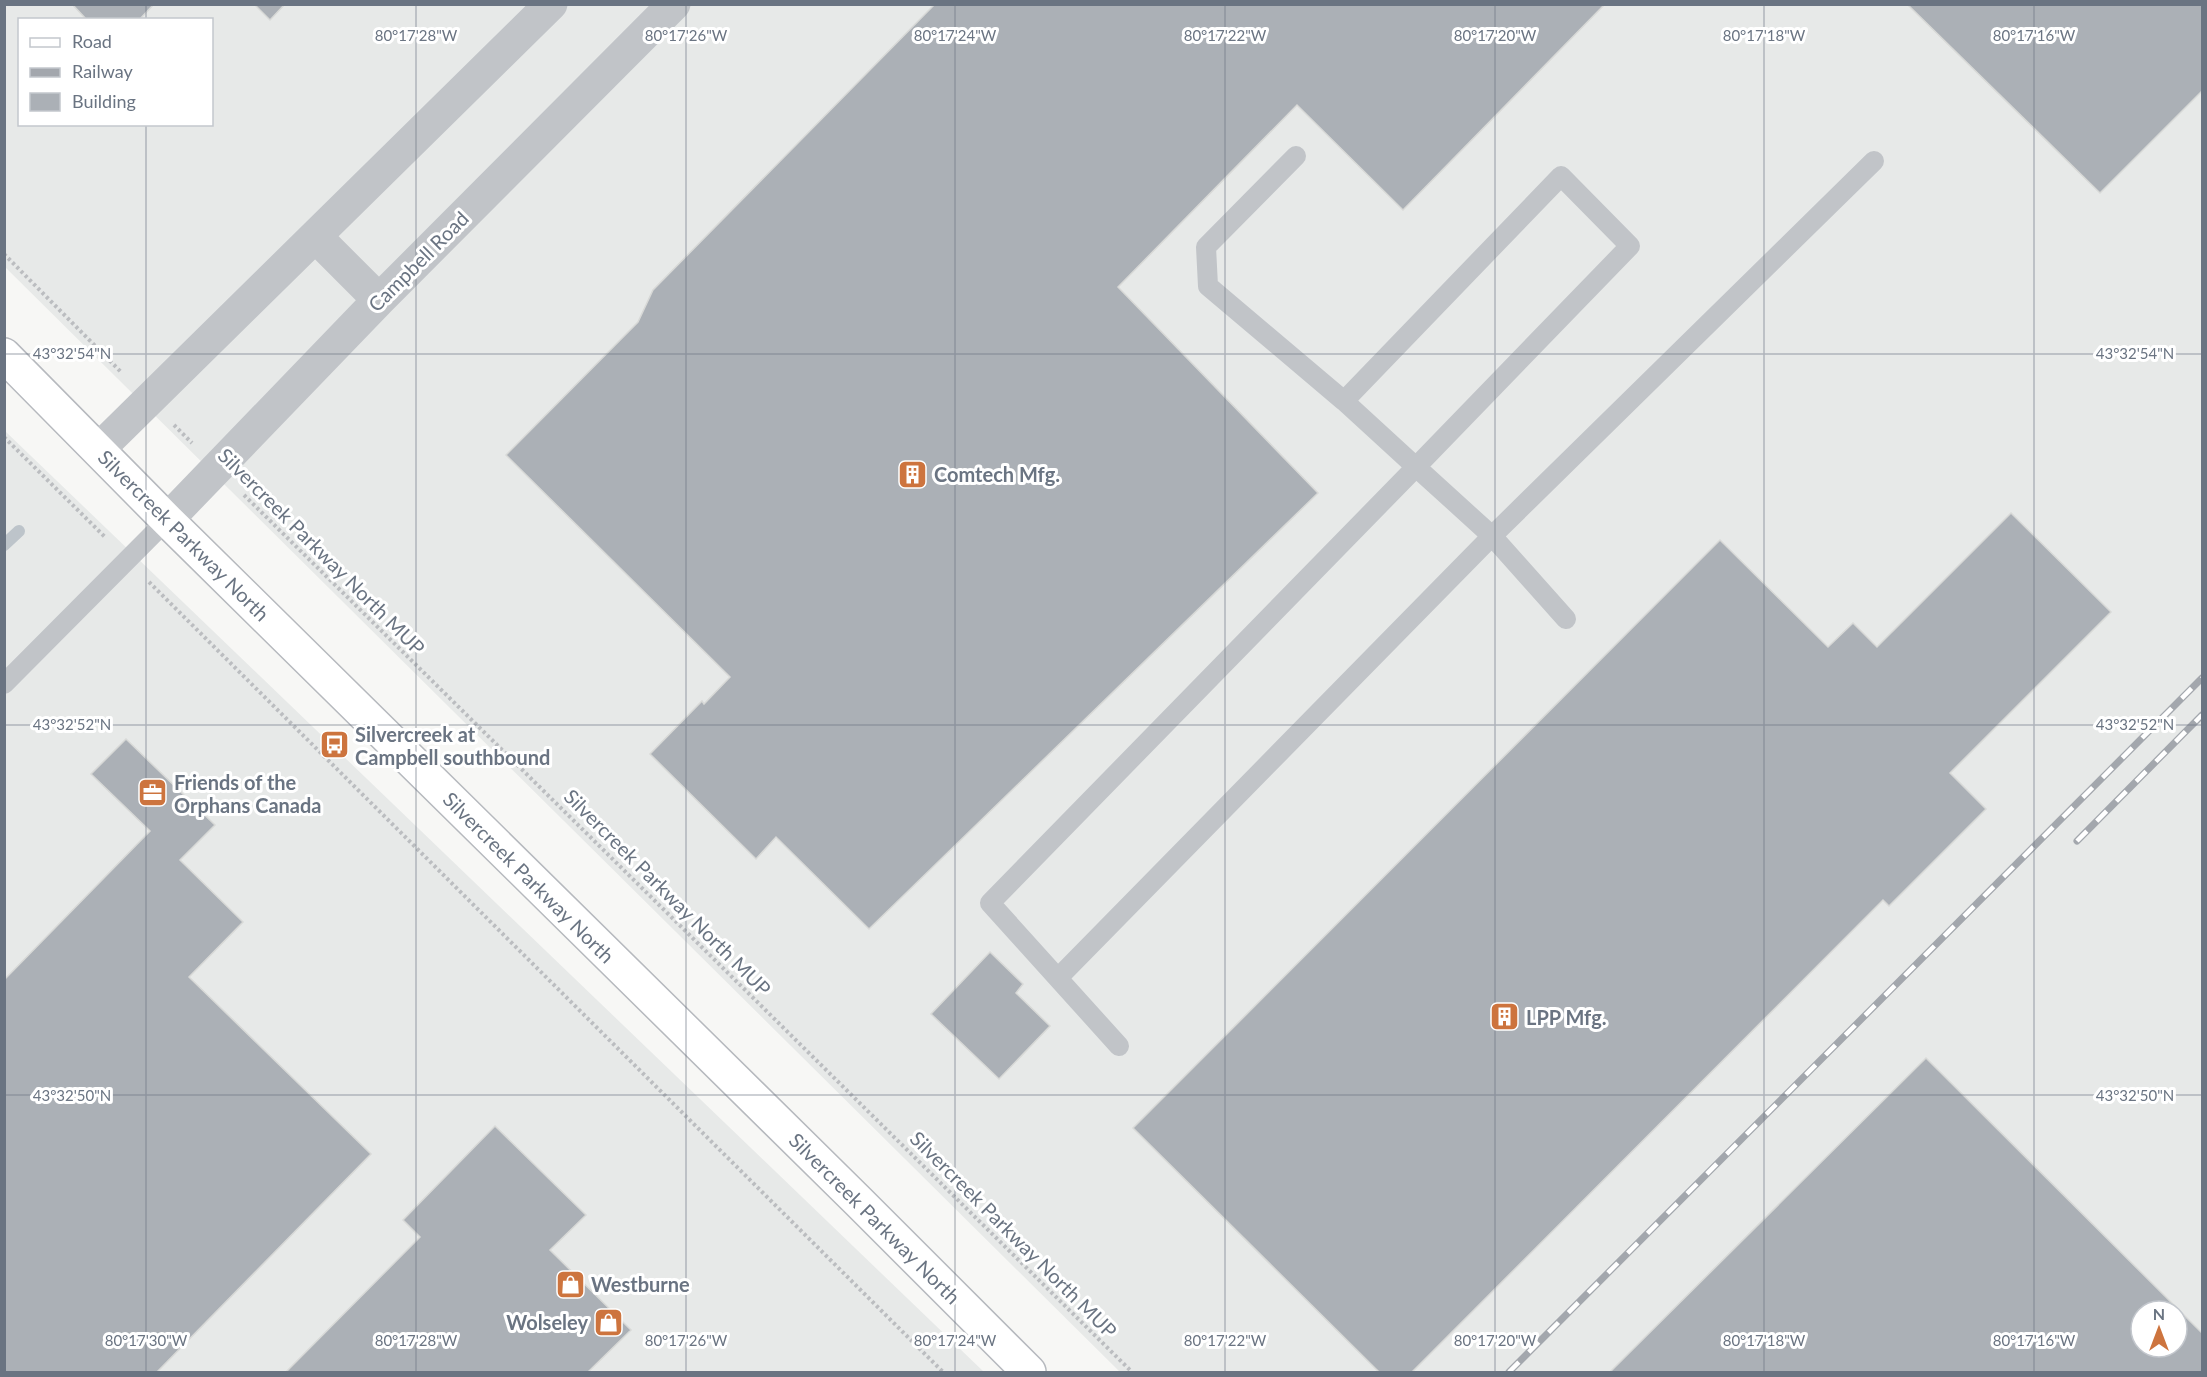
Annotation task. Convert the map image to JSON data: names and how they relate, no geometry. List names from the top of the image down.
{
  "streets": {
    "main road": ["Silvercreek Parkway North"],
    "street": ["Campbell Road"],
    "path": ["Silvercreek Parkway North MUP"]
  },
  "crossings": [
    ["Campbell Road", "Silvercreek Parkway North"],
    ["Campbell Road", "Silvercreek Parkway North MUP"]
  ],
  "places": {
    "building": ["Comtech Mfg.", "LPP Mfg."],
    "bus stop": ["Silvercreek at Campbell southbound"],
    "office": ["Friends of the Orphans Canada"],
    "shop": ["Westburne", "Wolseley"]
  },
  "legend": ["Road", "Railway", "Building"],
  "north": "top",
  "coordinates": [
    "80°17'28\"W",
    "80°17'26\"W",
    "80°17'24\"W",
    "80°17'22\"W",
    "80°17'20\"W",
    "80°17'18\"W",
    "80°17'16\"W",
    "43°32'54\"N",
    "43°32'52\"N",
    "43°32'50\"N",
    "80°17'30\"W"
  ]
}
